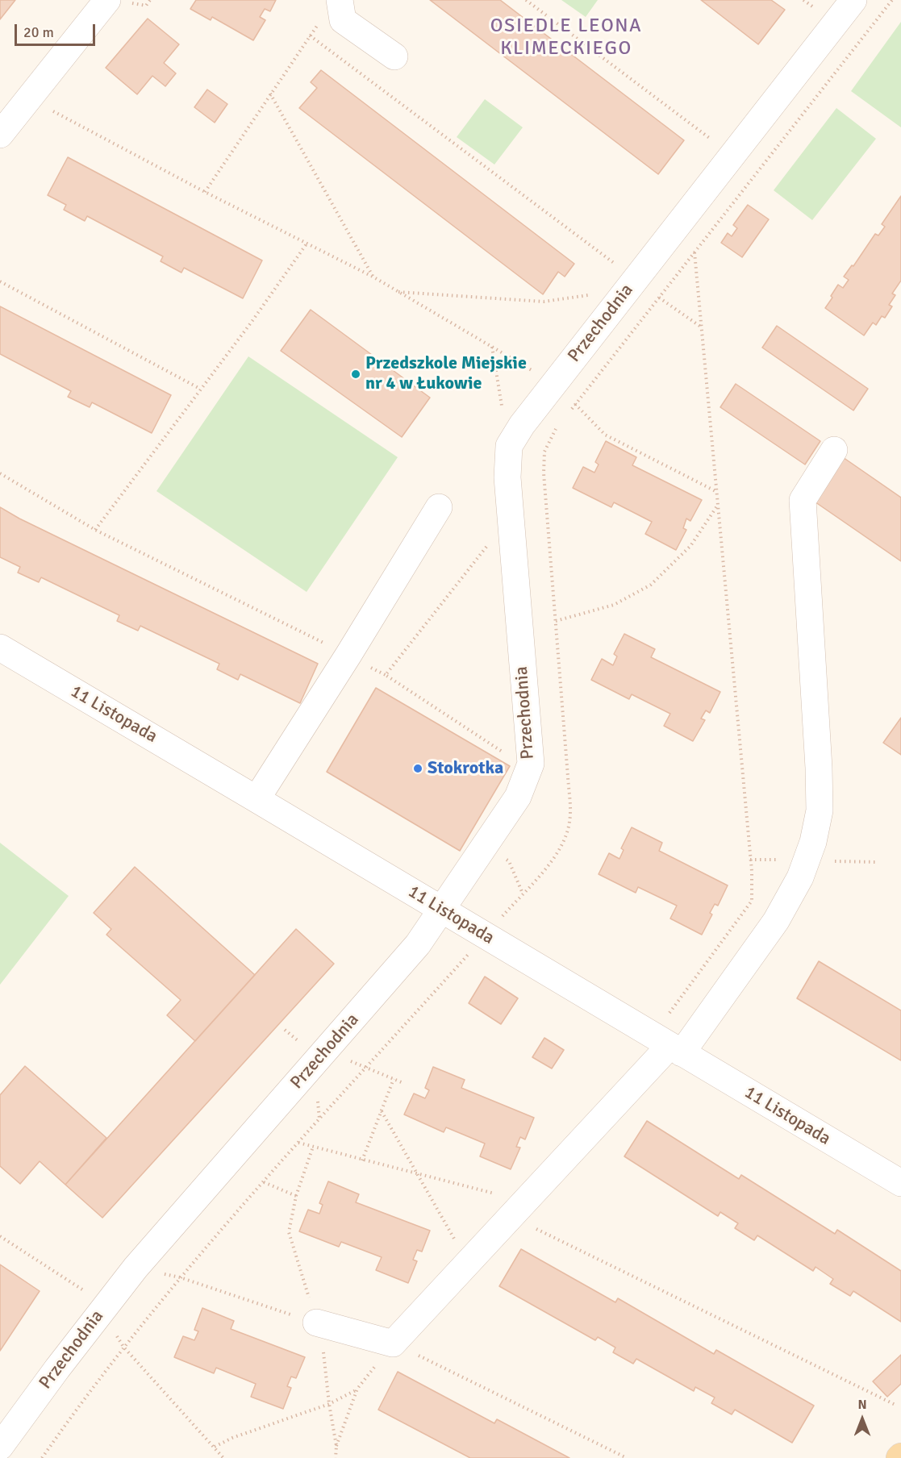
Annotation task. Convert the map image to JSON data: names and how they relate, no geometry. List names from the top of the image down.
{
  "streets": {
    "street": ["Przechodnia", "11 Listopada"]
  },
  "crossings": [
    ["Przechodnia", "11 Listopada"]
  ],
  "districts": ["OSIEDLE LEONA KLIMECKIEGO"],
  "places": ["Przedszkole Miejskie nr 4 w Łukowie", "Stokrotka"],
  "scale_bar": "20 m",
  "north": "top"
}
